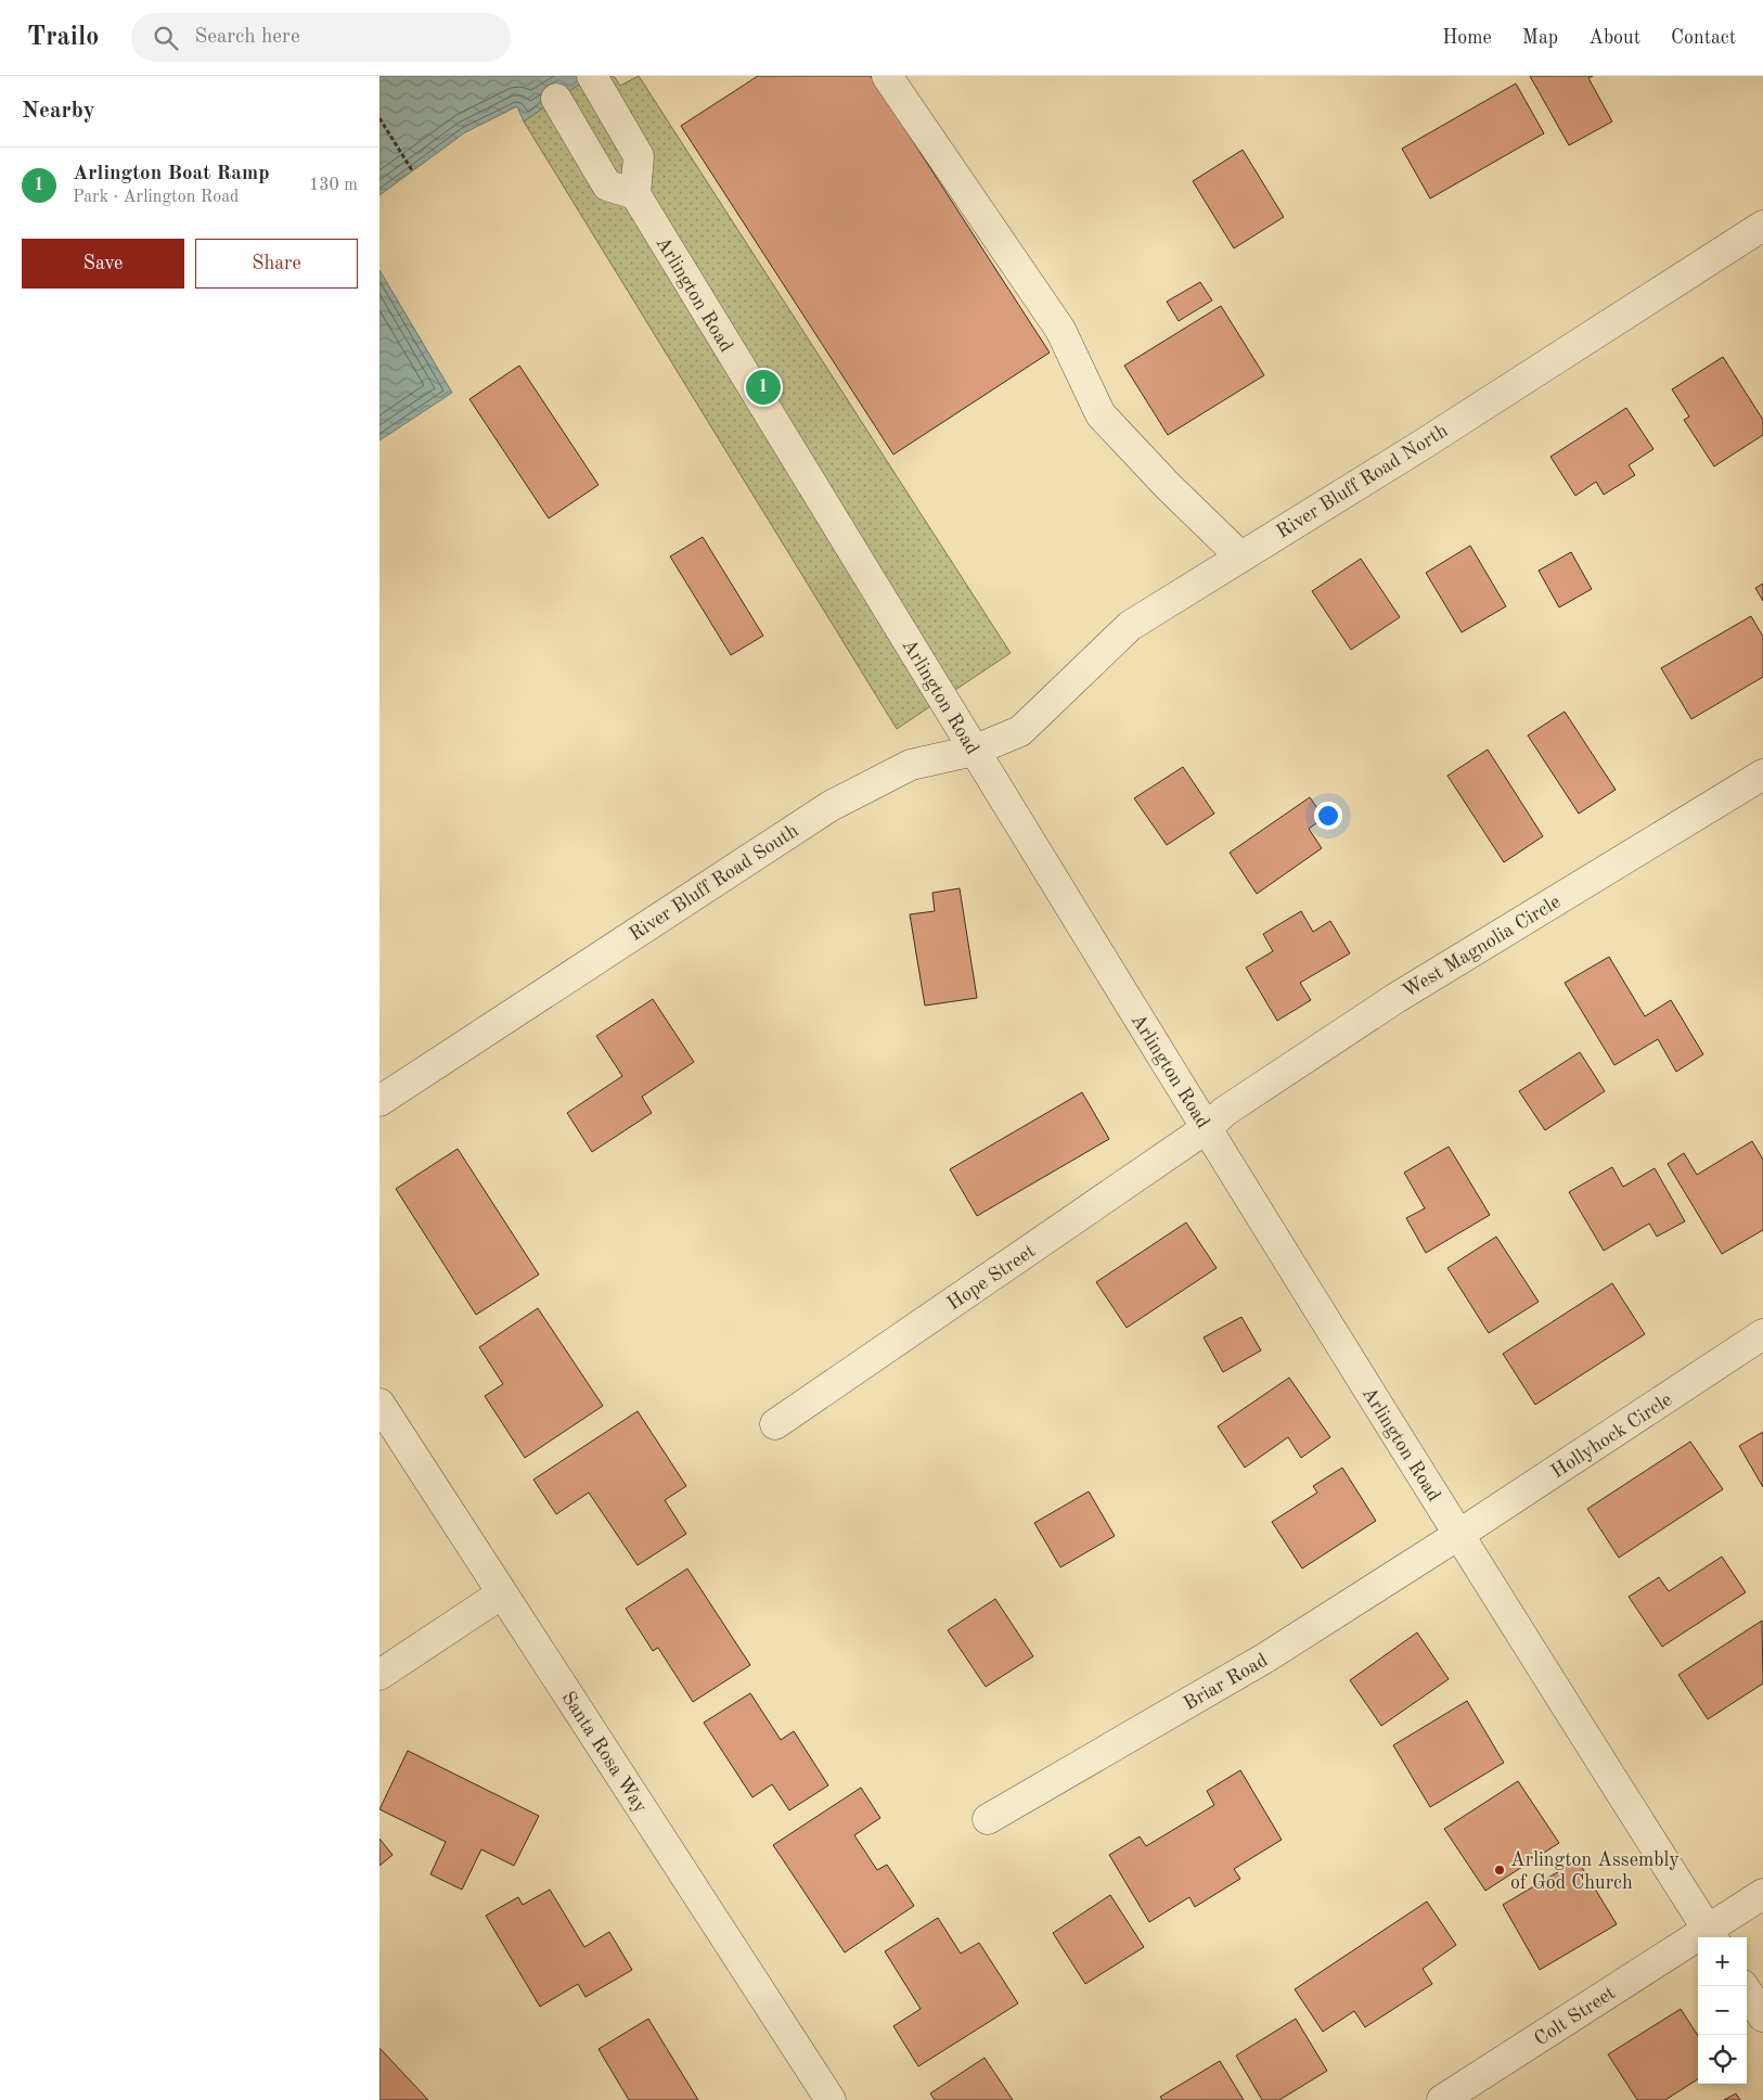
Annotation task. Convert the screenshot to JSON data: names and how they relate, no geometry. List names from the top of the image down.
{
  "streets": {
    "street": [
      "Arlington Road",
      "River Bluff Road North",
      "River Bluff Road South",
      "West Magnolia Circle",
      "Hope Street",
      "Hollyhock Circle",
      "Briar Road",
      "Santa Rosa Way",
      "Colt Street"
    ]
  },
  "crossings": [
    ["Arlington Road", "River Bluff Road North"],
    ["Arlington Road", "River Bluff Road South"],
    ["Arlington Road", "West Magnolia Circle"],
    ["Arlington Road", "Hope Street"],
    ["Arlington Road", "Hollyhock Circle"],
    ["Arlington Road", "Briar Road"],
    ["Arlington Road", "Colt Street"],
    ["River Bluff Road North", "River Bluff Road South"],
    ["West Magnolia Circle", "Hope Street"],
    ["Hollyhock Circle", "Briar Road"]
  ],
  "places": ["Arlington Assembly of God Church"],
  "page": {
    "header": "Trailo",
    "search": "Search here",
    "nav": [
      "Home",
      "Map",
      "About",
      "Contact"
    ],
    "heading": "Nearby",
    "list": [
      {
        "mark": "1",
        "name": "Arlington Boat Ramp",
        "note": "Park · Arlington Road",
        "value": "130 m"
      }
    ],
    "buttons": ["Save", "Share"],
    "pins": "1",
    "map_buttons": ["+", "−"]
  }
}
